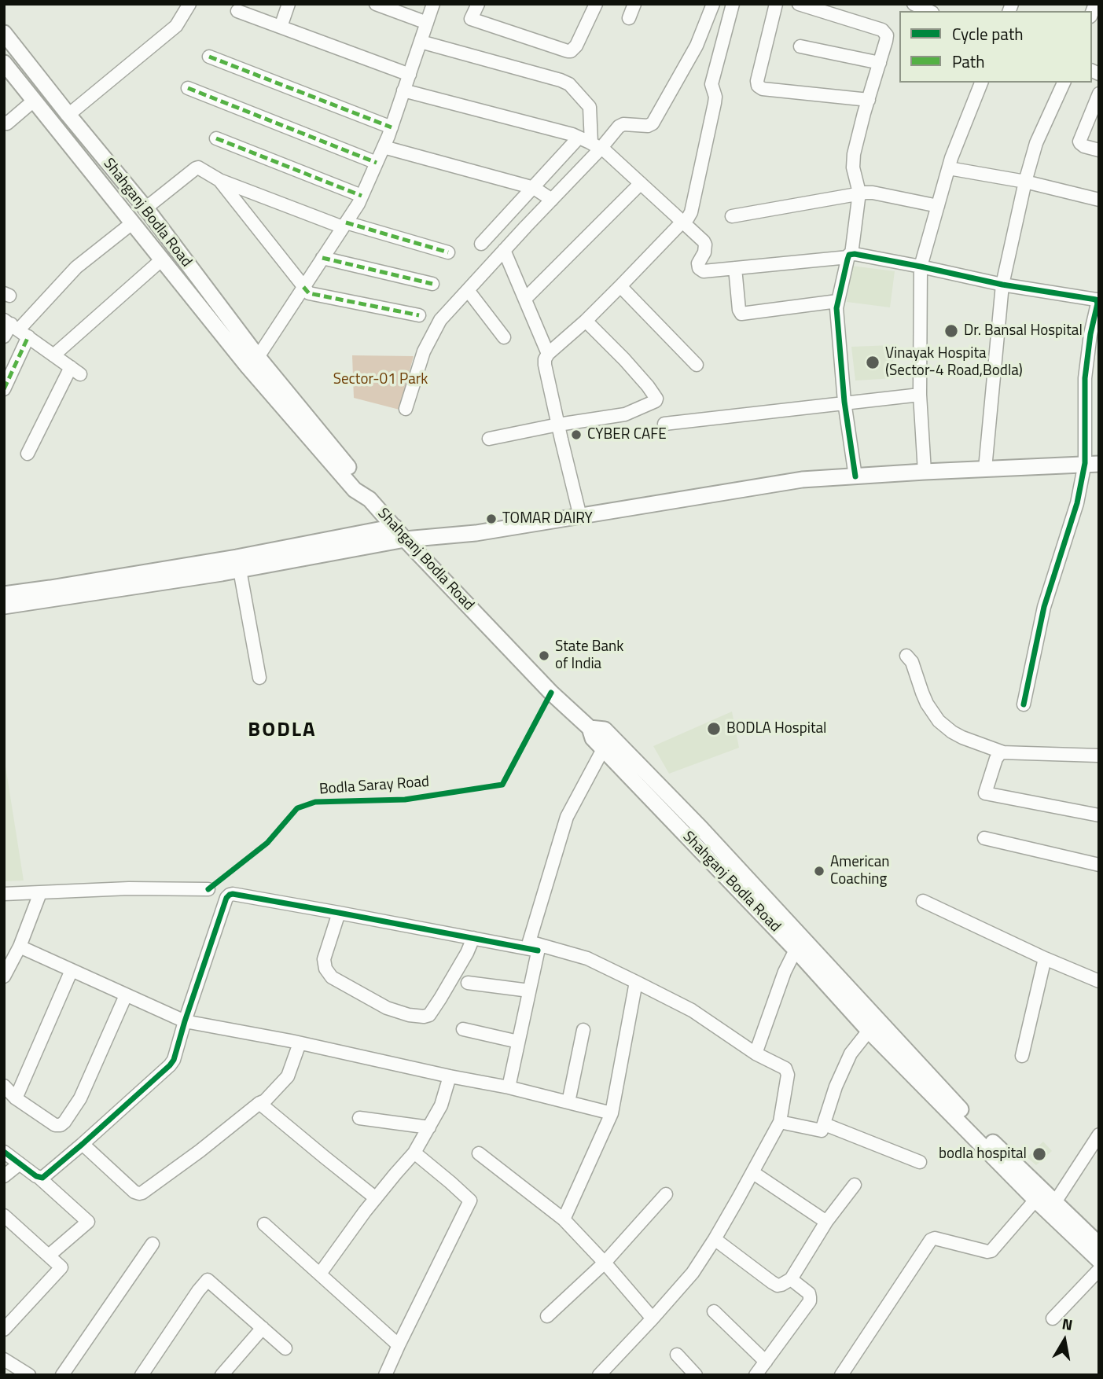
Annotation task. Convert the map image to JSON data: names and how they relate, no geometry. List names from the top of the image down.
{
  "streets": {
    "main road": ["Shahganj Bodla Road"],
    "cycle path": ["Bodla Saray Road"]
  },
  "districts": ["BODLA"],
  "parks": ["Sector-01 Park"],
  "places": [
    "Dr. Bansal Hospital",
    "Vinayak Hospita (Sector-4 Road,Bodla)",
    "CYBER CAFE",
    "TOMAR DAIRY",
    "State Bank of India",
    "BODLA Hospital",
    "American Coaching",
    "bodla hospital"
  ],
  "legend": ["Cycle path", "Path"],
  "north": "top"
}
